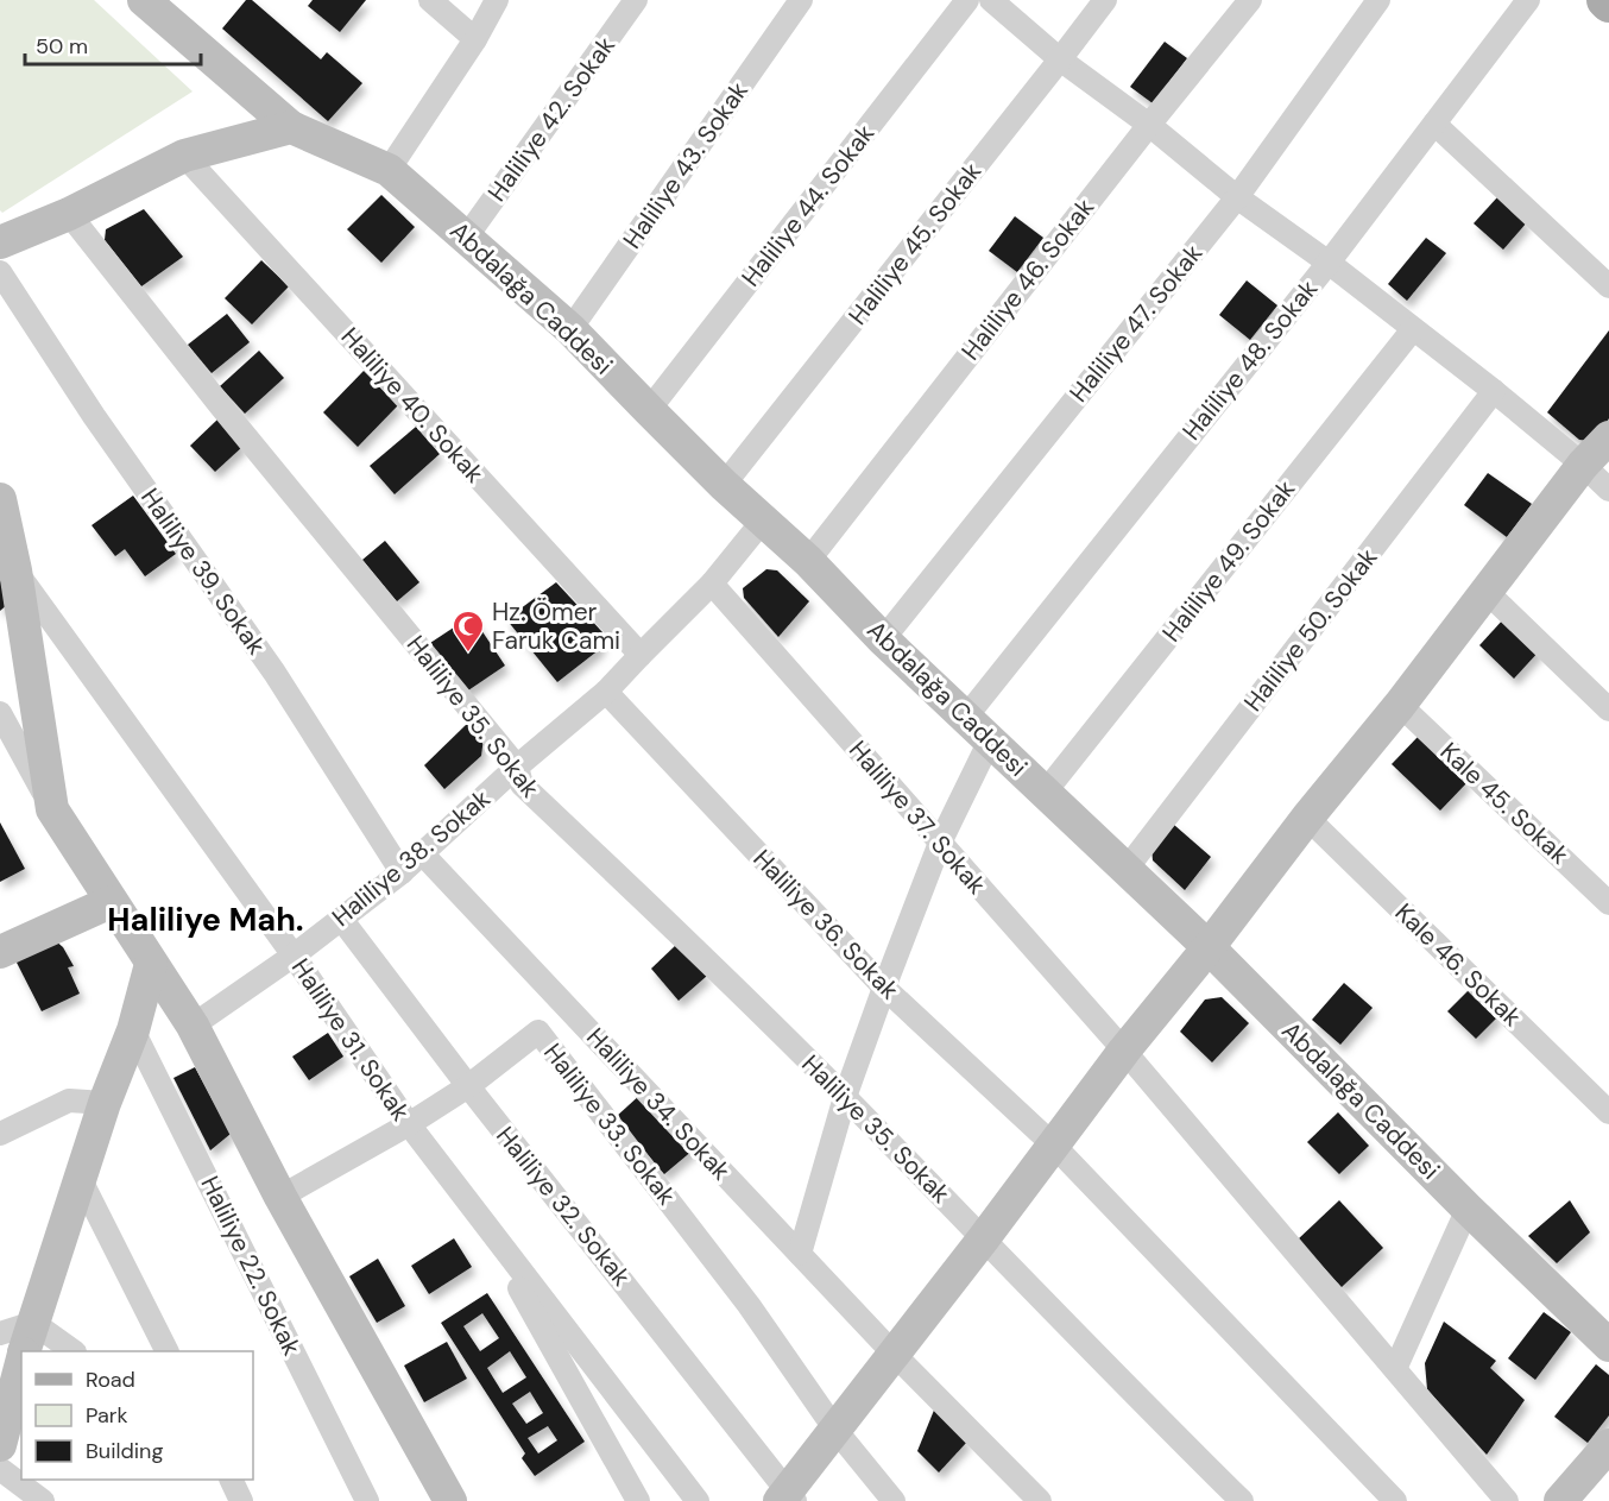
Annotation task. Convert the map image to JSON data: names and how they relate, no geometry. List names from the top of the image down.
{
  "streets": {
    "street": [
      "Haliliye 42. Sokak",
      "Haliliye 43. Sokak",
      "Haliliye 44. Sokak",
      "Haliliye 45. Sokak",
      "Haliliye 46. Sokak",
      "Abdalağa Caddesi",
      "Haliliye 47. Sokak",
      "Haliliye 48. Sokak",
      "Haliliye 40. Sokak",
      "Haliliye 49. Sokak",
      "Haliliye 39. Sokak",
      "Haliliye 50. Sokak",
      "Haliliye 35. Sokak",
      "Kale 45. Sokak",
      "Haliliye 37. Sokak",
      "Haliliye 38. Sokak",
      "Haliliye 36. Sokak",
      "Kale 46. Sokak",
      "Haliliye 31. Sokak",
      "Haliliye 34. Sokak",
      "Haliliye 33. Sokak",
      "Haliliye 32. Sokak",
      "Haliliye 22. Sokak"
    ]
  },
  "crossings": [
    ["Haliliye 42. Sokak", "Abdalağa Caddesi"],
    ["Haliliye 43. Sokak", "Abdalağa Caddesi"],
    ["Haliliye 44. Sokak", "Abdalağa Caddesi"],
    ["Haliliye 45. Sokak", "Abdalağa Caddesi"],
    ["Haliliye 46. Sokak", "Abdalağa Caddesi"],
    ["Abdalağa Caddesi", "Haliliye 47. Sokak"],
    ["Abdalağa Caddesi", "Haliliye 48. Sokak"],
    ["Abdalağa Caddesi", "Haliliye 49. Sokak"],
    ["Abdalağa Caddesi", "Haliliye 50. Sokak"],
    ["Abdalağa Caddesi", "Haliliye 38. Sokak"],
    ["Haliliye 40. Sokak", "Haliliye 38. Sokak"],
    ["Haliliye 39. Sokak", "Haliliye 38. Sokak"],
    ["Haliliye 35. Sokak", "Haliliye 38. Sokak"],
    ["Haliliye 37. Sokak", "Haliliye 38. Sokak"],
    ["Haliliye 38. Sokak", "Haliliye 36. Sokak"],
    ["Haliliye 38. Sokak", "Haliliye 31. Sokak"],
    ["Haliliye 38. Sokak", "Haliliye 34. Sokak"],
    ["Haliliye 38. Sokak", "Haliliye 32. Sokak"],
    ["Haliliye 31. Sokak", "Haliliye 33. Sokak"],
    ["Haliliye 33. Sokak", "Haliliye 32. Sokak"]
  ],
  "districts": ["Haliliye Mah."],
  "places": {
    "mosque": ["Hz. Ömer Faruk Cami"]
  },
  "legend": ["Road", "Park", "Building"],
  "scale_bar": "50 m"
}
